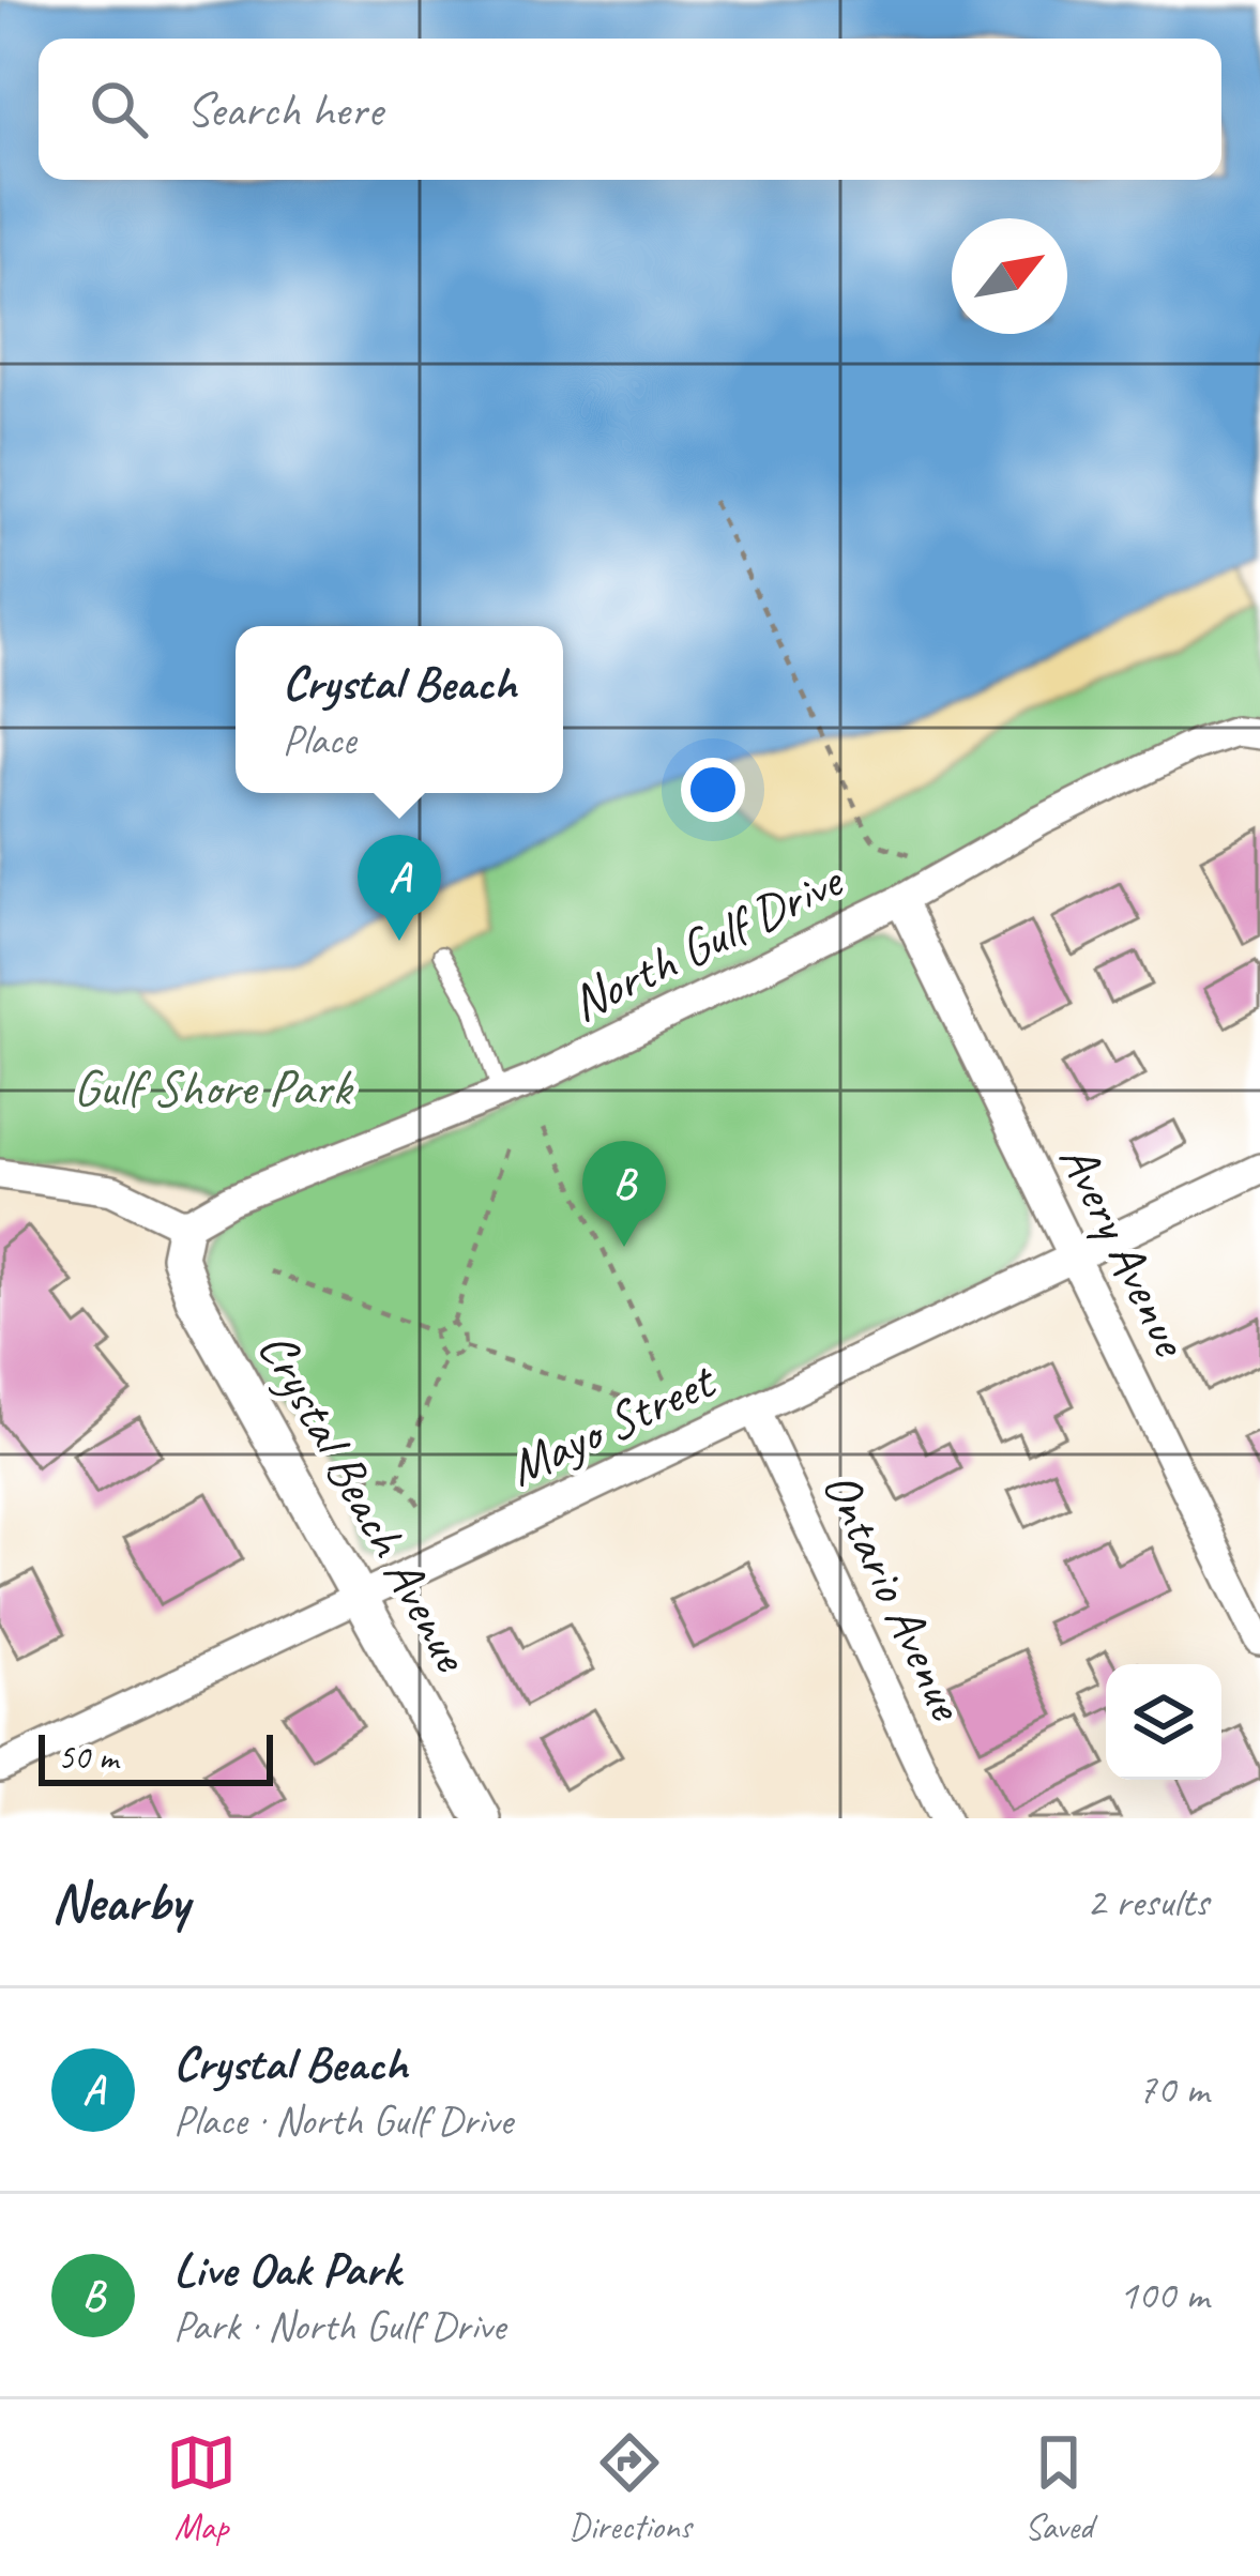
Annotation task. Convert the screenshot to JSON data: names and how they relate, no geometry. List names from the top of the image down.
{
  "streets": {
    "street": [
      "North Gulf Drive",
      "Avery Avenue",
      "Mayo Street",
      "Crystal Beach Avenue",
      "Ontario Avenue"
    ]
  },
  "crossings": [
    ["North Gulf Drive", "Avery Avenue"],
    ["North Gulf Drive", "Crystal Beach Avenue"],
    ["Avery Avenue", "Mayo Street"],
    ["Mayo Street", "Crystal Beach Avenue"],
    ["Mayo Street", "Ontario Avenue"]
  ],
  "parks": ["Gulf Shore Park"],
  "scale_bar": "50 m",
  "north": "top right",
  "page": {
    "search": "Search here",
    "popup": ["Crystal Beach", "Place"],
    "pins": ["A", "B"],
    "scale": "50 m",
    "heading": ["Nearby", "2 results"],
    "list": [
      {
        "mark": "A",
        "name": "Crystal Beach",
        "note": "Place · North Gulf Drive",
        "value": "70 m"
      },
      {
        "mark": "B",
        "name": "Live Oak Park",
        "note": "Park · North Gulf Drive",
        "value": "100 m"
      }
    ],
    "nav": ["Map", "Directions", "Saved"]
  }
}
